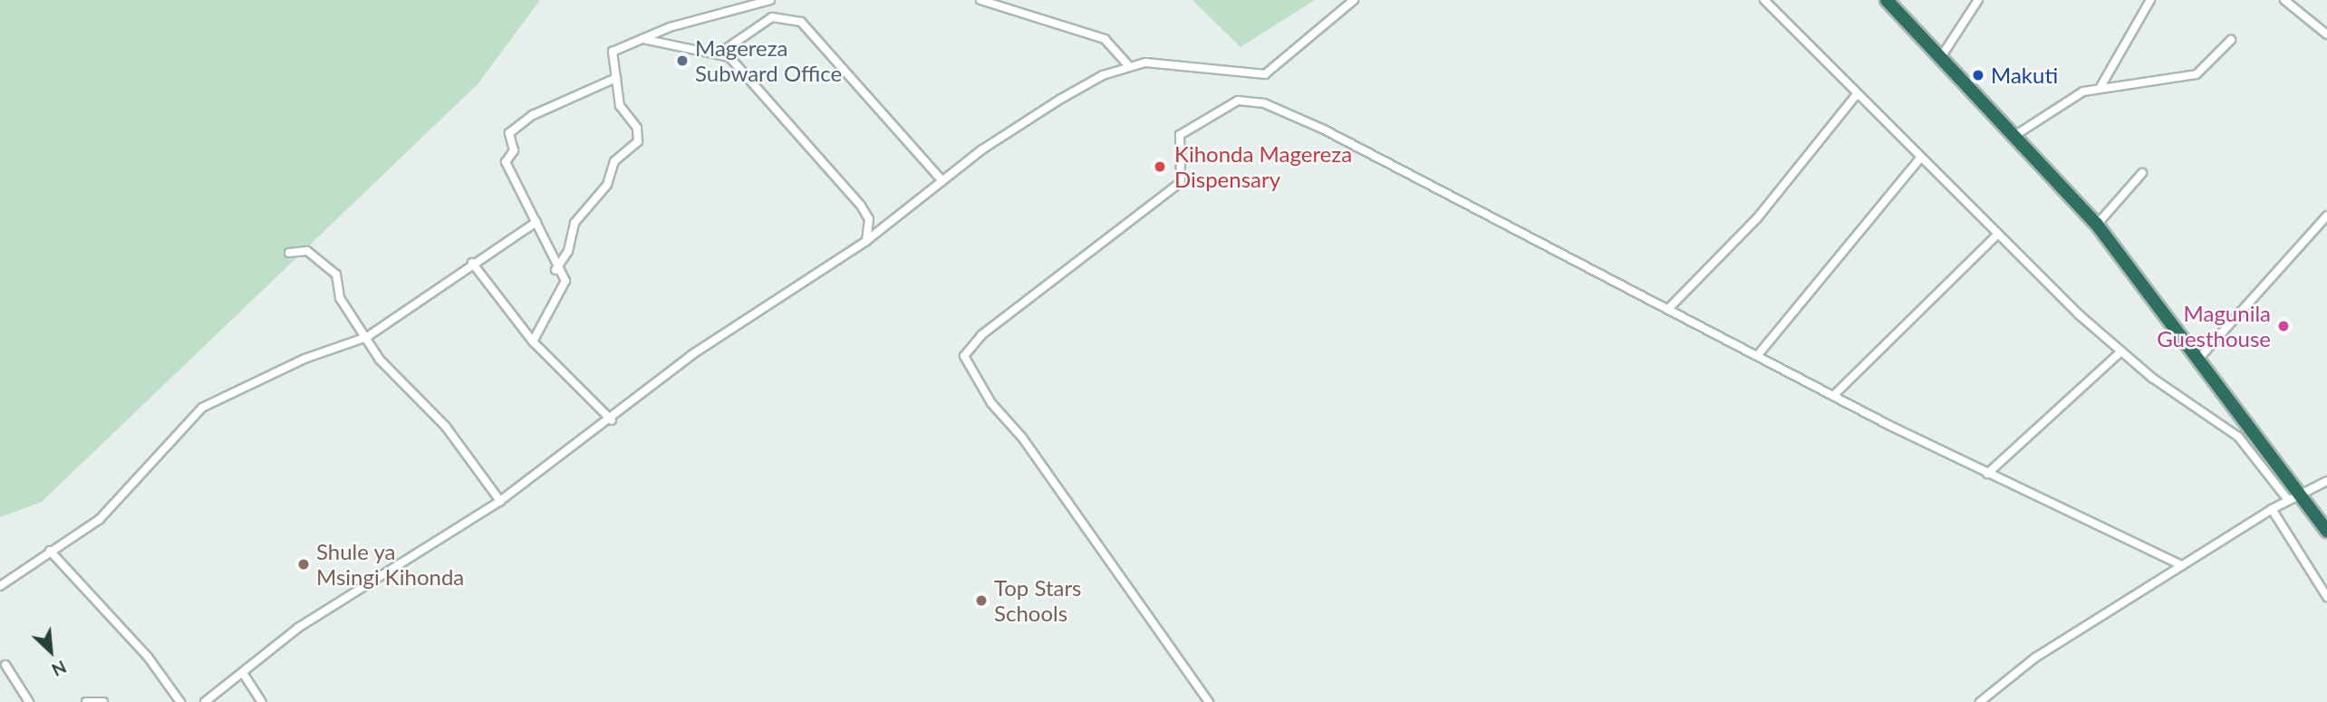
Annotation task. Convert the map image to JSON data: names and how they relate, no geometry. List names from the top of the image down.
{
  "places": [
    "Magereza Subward Office",
    "Makuti",
    "Kihonda Magereza Dispensary",
    "Magunila Guesthouse",
    "Shule ya Msingi Kihonda",
    "Top Stars Schools"
  ],
  "north": "bottom right"
}
